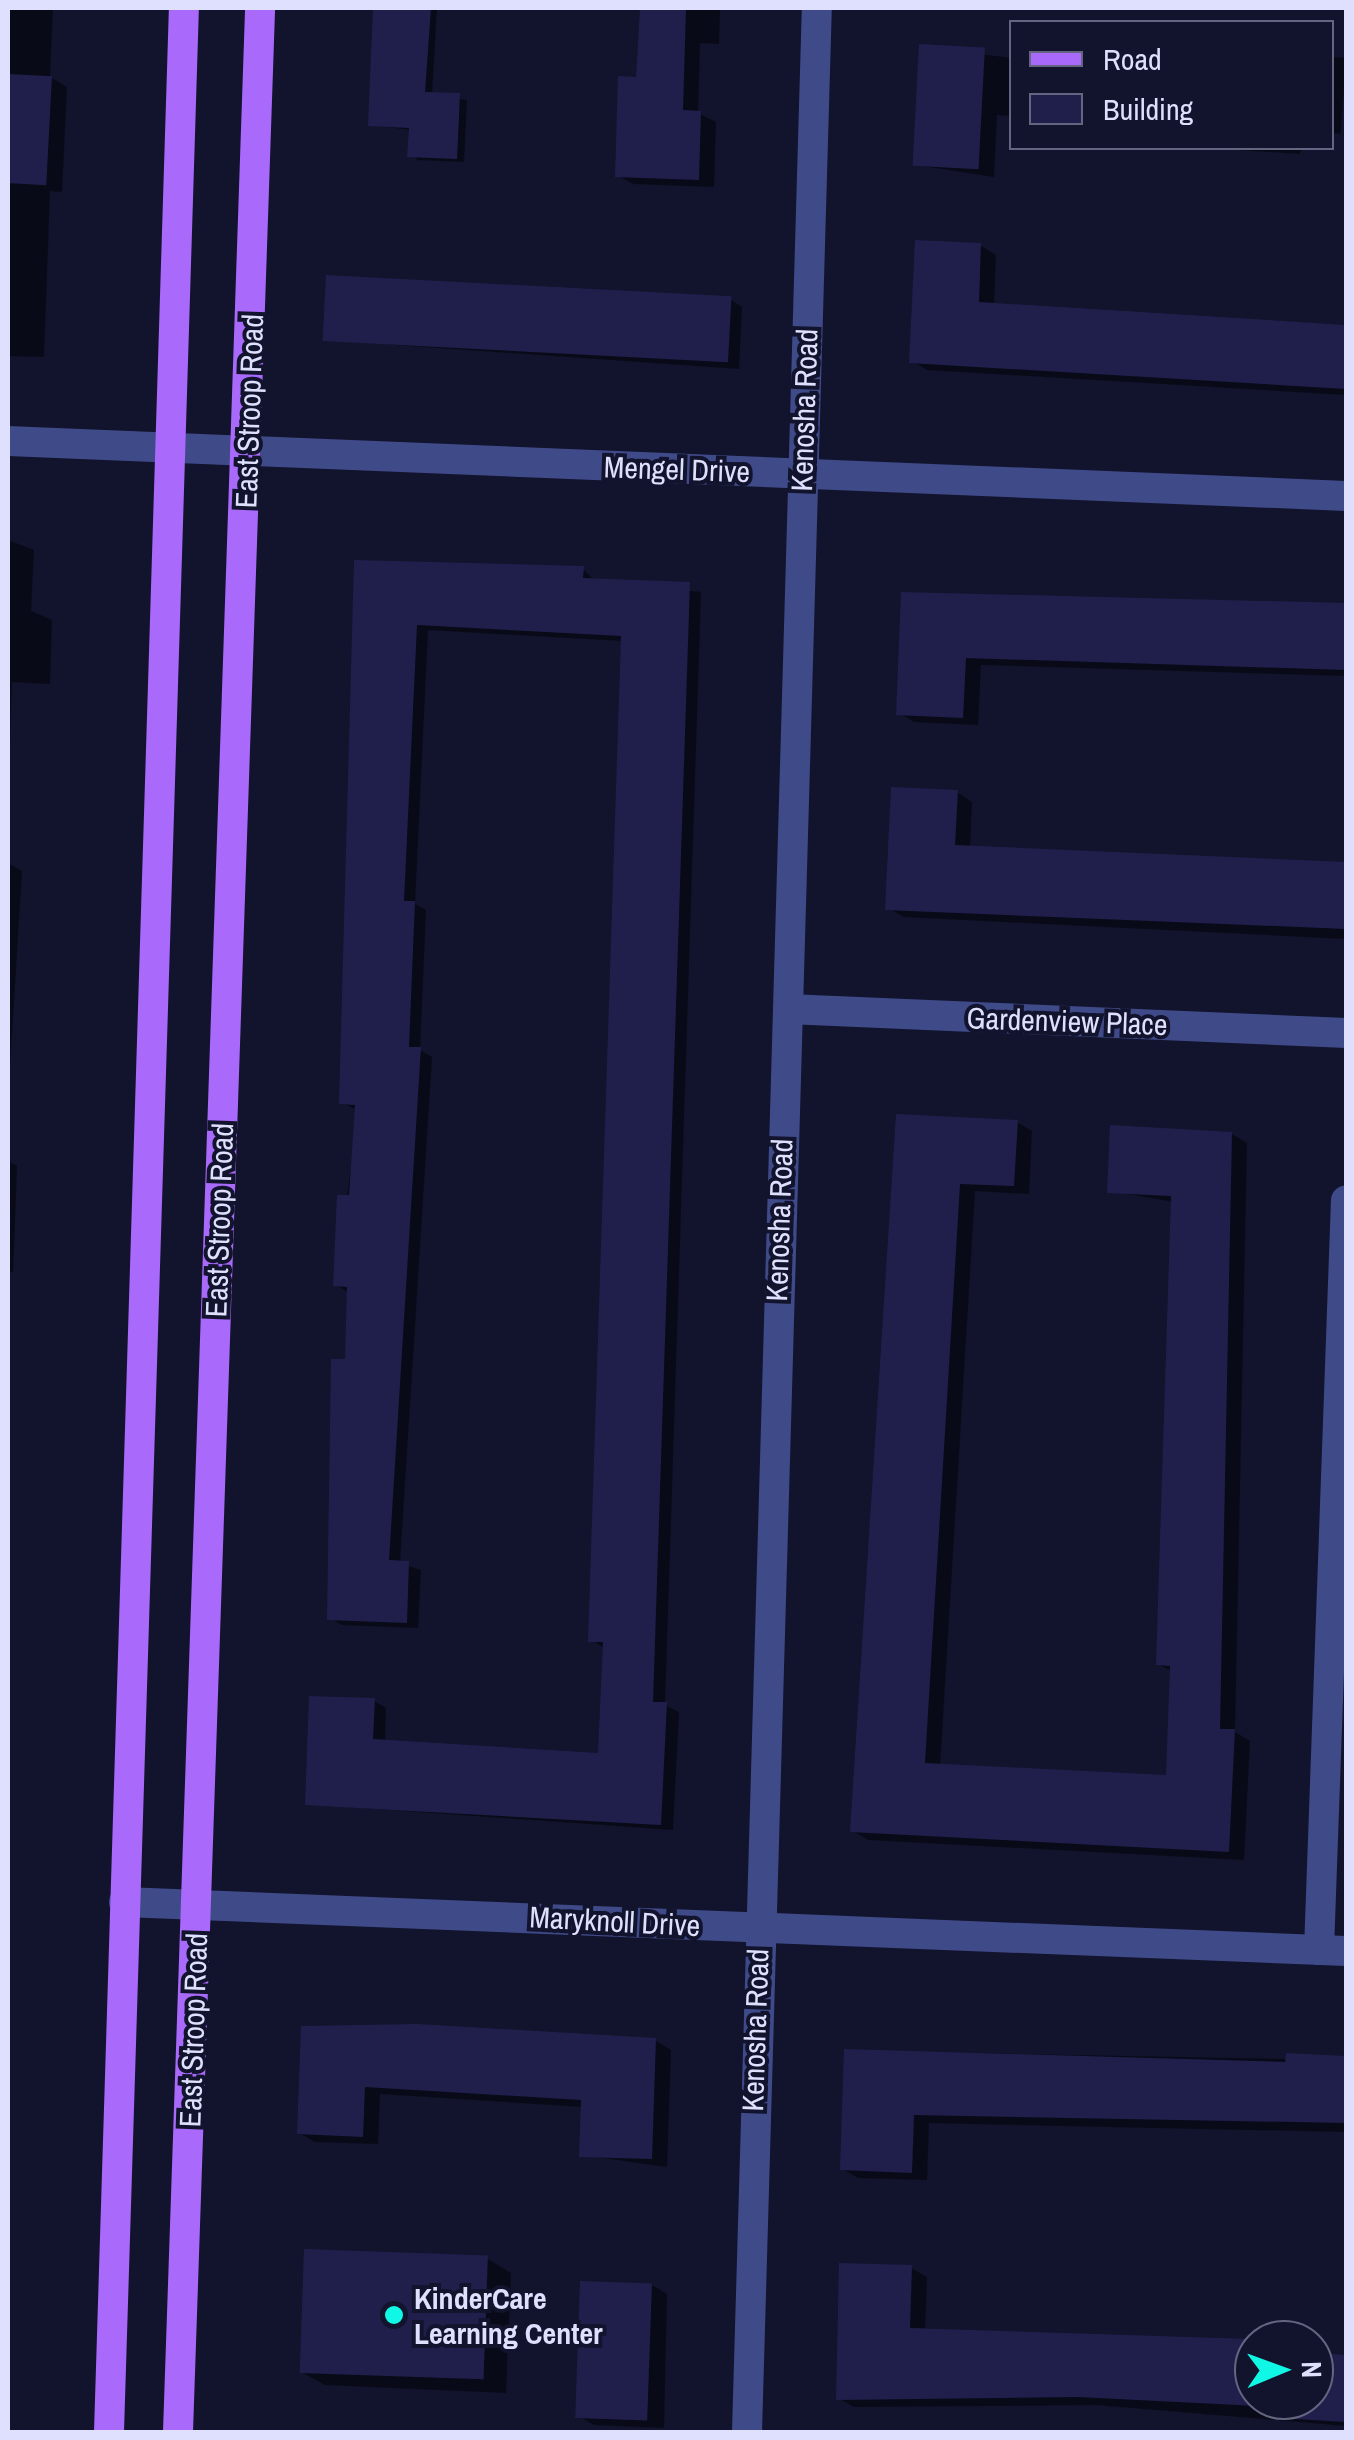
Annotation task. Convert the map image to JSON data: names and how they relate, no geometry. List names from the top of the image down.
{
  "streets": {
    "main road": ["East Stroop Road"],
    "street": [
      "Kenosha Road",
      "Mengel Drive",
      "Gardenview Place",
      "Maryknoll Drive"
    ]
  },
  "crossings": [
    ["Kenosha Road", "Mengel Drive"],
    ["Kenosha Road", "Gardenview Place"],
    ["Kenosha Road", "Maryknoll Drive"],
    ["East Stroop Road", "Mengel Drive"],
    ["East Stroop Road", "Maryknoll Drive"]
  ],
  "places": ["KinderCare Learning Center"],
  "legend": ["Road", "Building"],
  "north": "right"
}
